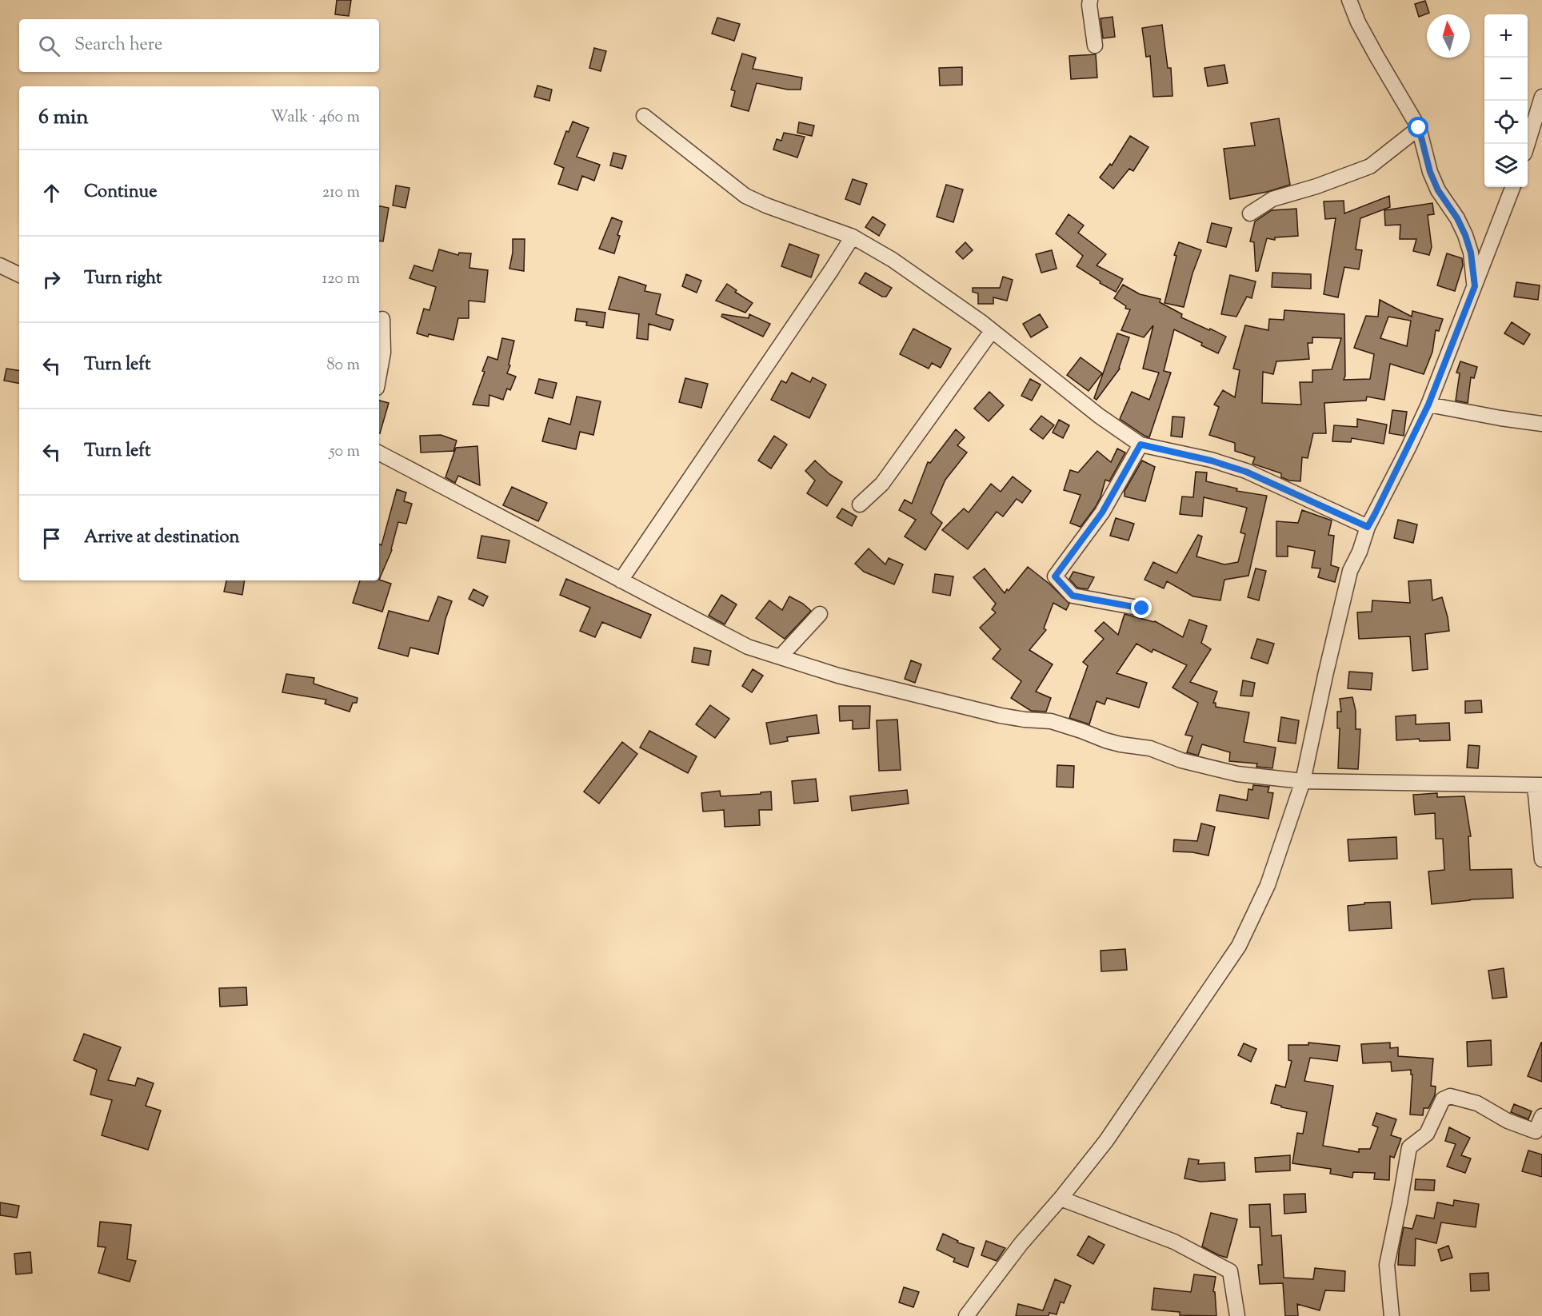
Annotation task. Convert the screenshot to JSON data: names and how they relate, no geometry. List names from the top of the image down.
{
  "north": "top",
  "page": {
    "map_buttons": ["+", "−"],
    "search": "Search here",
    "heading": ["6 min", "Walk · 460 m"],
    "list": [
      ["Continue", "210 m"],
      ["Turn right", "120 m"],
      ["Turn left", "80 m"],
      ["Turn left", "50 m"],
      "Arrive at destination"
    ]
  }
}
